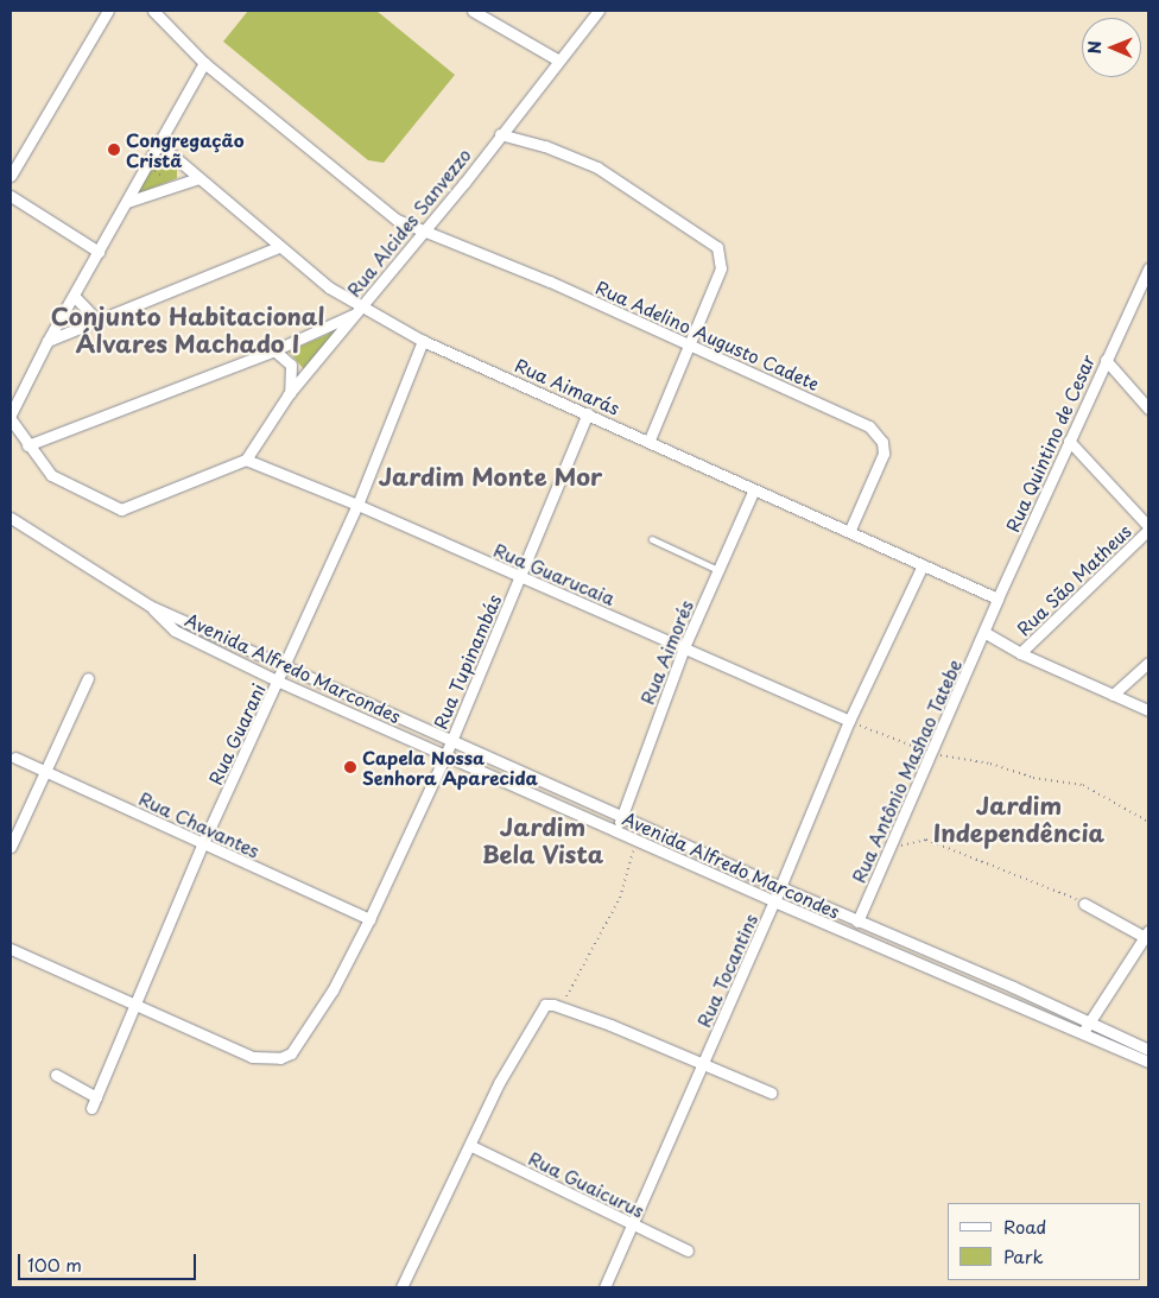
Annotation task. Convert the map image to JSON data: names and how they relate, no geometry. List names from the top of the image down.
{
  "streets": {
    "street": [
      "Rua Alcides Sanvezzo",
      "Rua Adelino Augusto Cadete",
      "Rua Aimarás",
      "Rua Quintino de Cesar",
      "Rua Guarucaia",
      "Rua São Matheus",
      "Rua Aimorés",
      "Rua Tupinambás",
      "Avenida Alfredo Marcondes",
      "Rua Guarani",
      "Rua Antônio Mashao Tatebe",
      "Rua Chavantes",
      "Rua Tocantins",
      "Rua Guaicurus"
    ]
  },
  "crossings": [
    ["Rua Alcides Sanvezzo", "Rua Adelino Augusto Cadete"],
    ["Rua Alcides Sanvezzo", "Rua Aimarás"],
    ["Rua Alcides Sanvezzo", "Rua Guarucaia"],
    ["Rua Adelino Augusto Cadete", "Rua Aimarás"],
    ["Rua Aimarás", "Rua Quintino de Cesar"],
    ["Rua Aimarás", "Rua Aimorés"],
    ["Rua Aimarás", "Rua Tupinambás"],
    ["Rua Aimarás", "Rua Guarani"],
    ["Rua Aimarás", "Rua Tocantins"],
    ["Rua Quintino de Cesar", "Rua Antônio Mashao Tatebe"],
    ["Rua Guarucaia", "Rua Aimorés"],
    ["Rua Guarucaia", "Rua Tupinambás"],
    ["Rua Guarucaia", "Rua Guarani"],
    ["Rua Guarucaia", "Rua Tocantins"],
    ["Rua Aimorés", "Avenida Alfredo Marcondes"],
    ["Rua Tupinambás", "Avenida Alfredo Marcondes"],
    ["Rua Tupinambás", "Rua Guarani"],
    ["Rua Tupinambás", "Rua Chavantes"],
    ["Avenida Alfredo Marcondes", "Rua Guarani"],
    ["Avenida Alfredo Marcondes", "Rua Antônio Mashao Tatebe"],
    ["Avenida Alfredo Marcondes", "Rua Tocantins"],
    ["Rua Guarani", "Rua Chavantes"],
    ["Rua Tocantins", "Rua Guaicurus"]
  ],
  "districts": [
    "Conjunto Habitacional Álvares Machado I",
    "Jardim Monte Mor",
    "Jardim Independência",
    "Jardim Bela Vista"
  ],
  "places": ["Congregação Cristã", "Capela Nossa Senhora Aparecida"],
  "legend": ["Road", "Park"],
  "scale_bar": "100 m",
  "north": "left"
}
